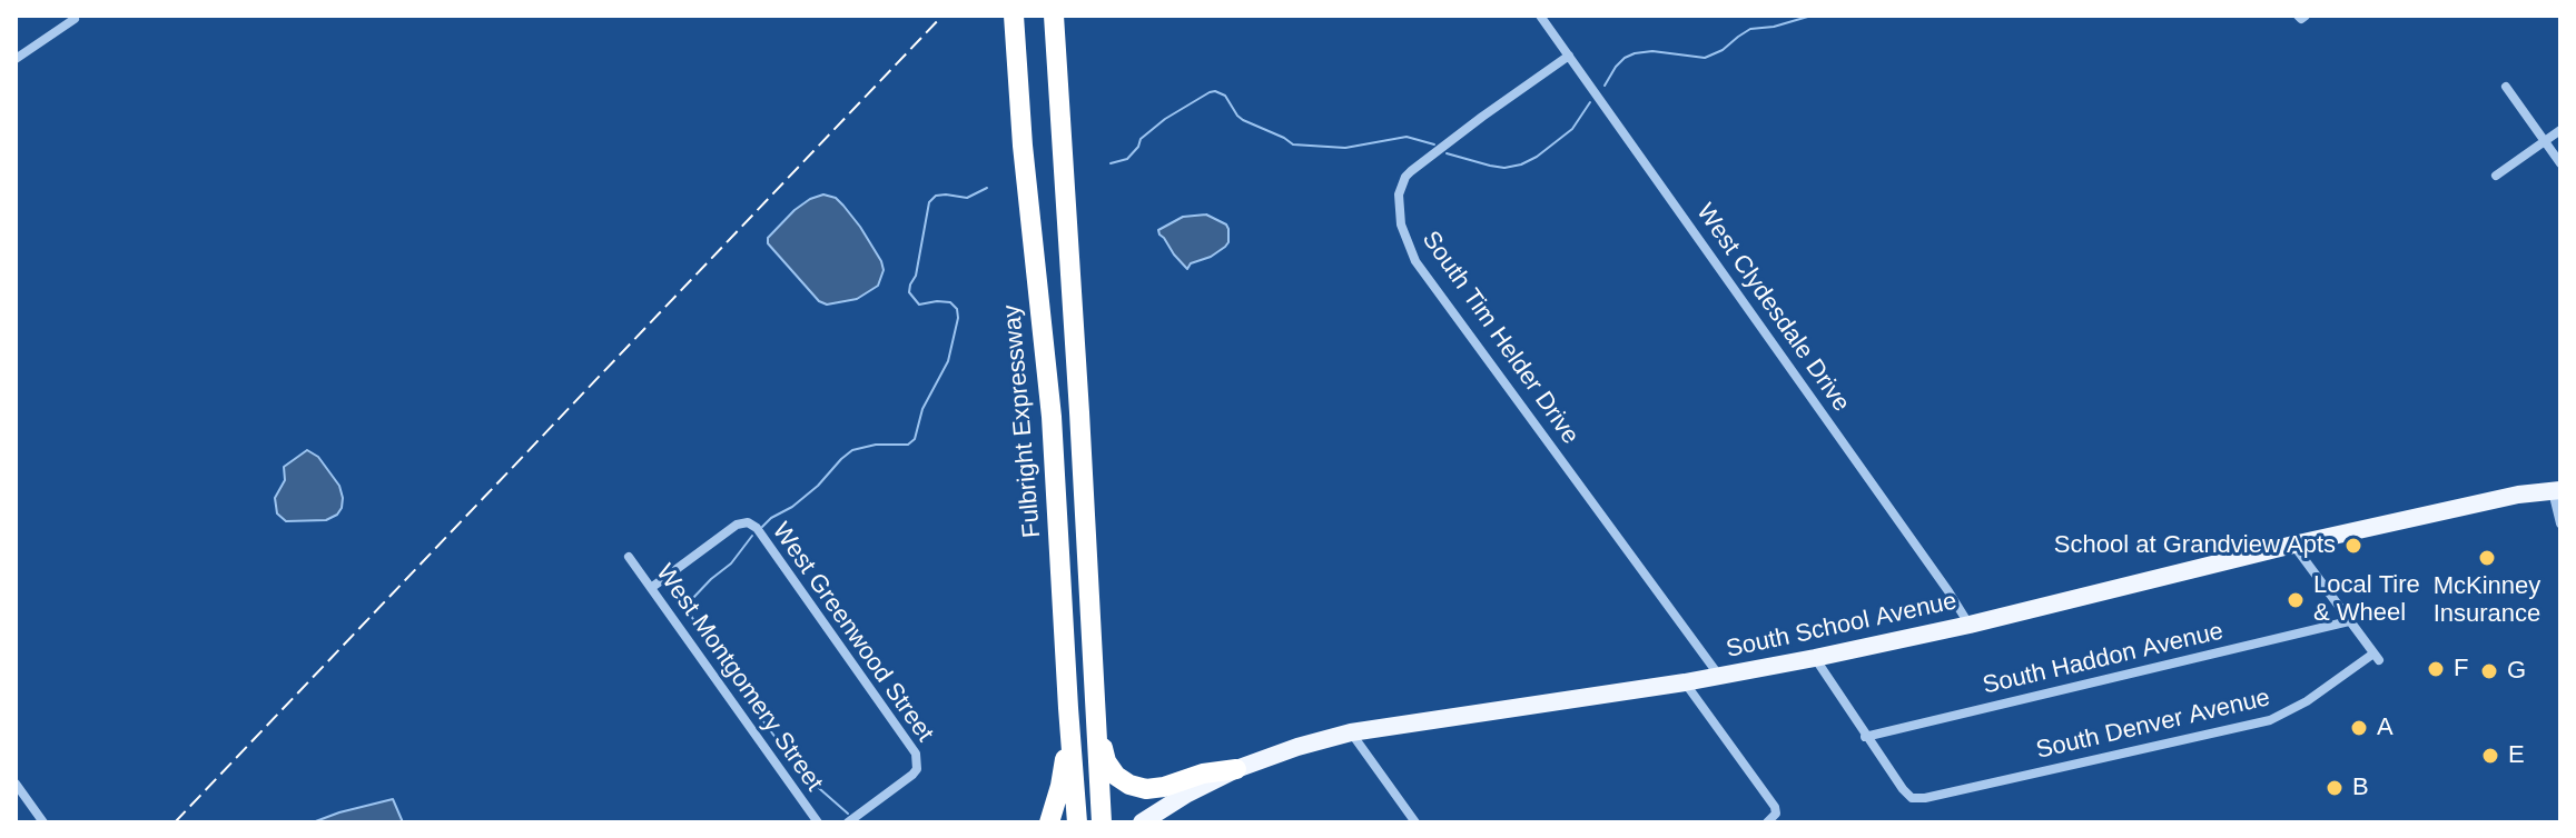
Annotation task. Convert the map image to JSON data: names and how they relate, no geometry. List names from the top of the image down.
{
  "streets": {
    "highway": ["Fulbright Expressway"],
    "main road": ["South School Avenue"],
    "street": [
      "West Clydesdale Drive",
      "South Tim Helder Drive",
      "West Greenwood Street",
      "South Haddon Avenue",
      "West Montgomery Street",
      "South Denver Avenue"
    ]
  },
  "crossings": [
    ["West Clydesdale Drive", "South Tim Helder Drive"],
    ["West Clydesdale Drive", "South School Avenue"],
    ["South Tim Helder Drive", "South School Avenue"],
    ["West Greenwood Street", "West Montgomery Street"],
    ["South Haddon Avenue", "South Denver Avenue"]
  ],
  "places": [
    "School at Grandview Apts",
    "McKinney Insurance",
    "Local Tire & Wheel",
    "F",
    "G",
    "A",
    "E",
    "B"
  ]
}
